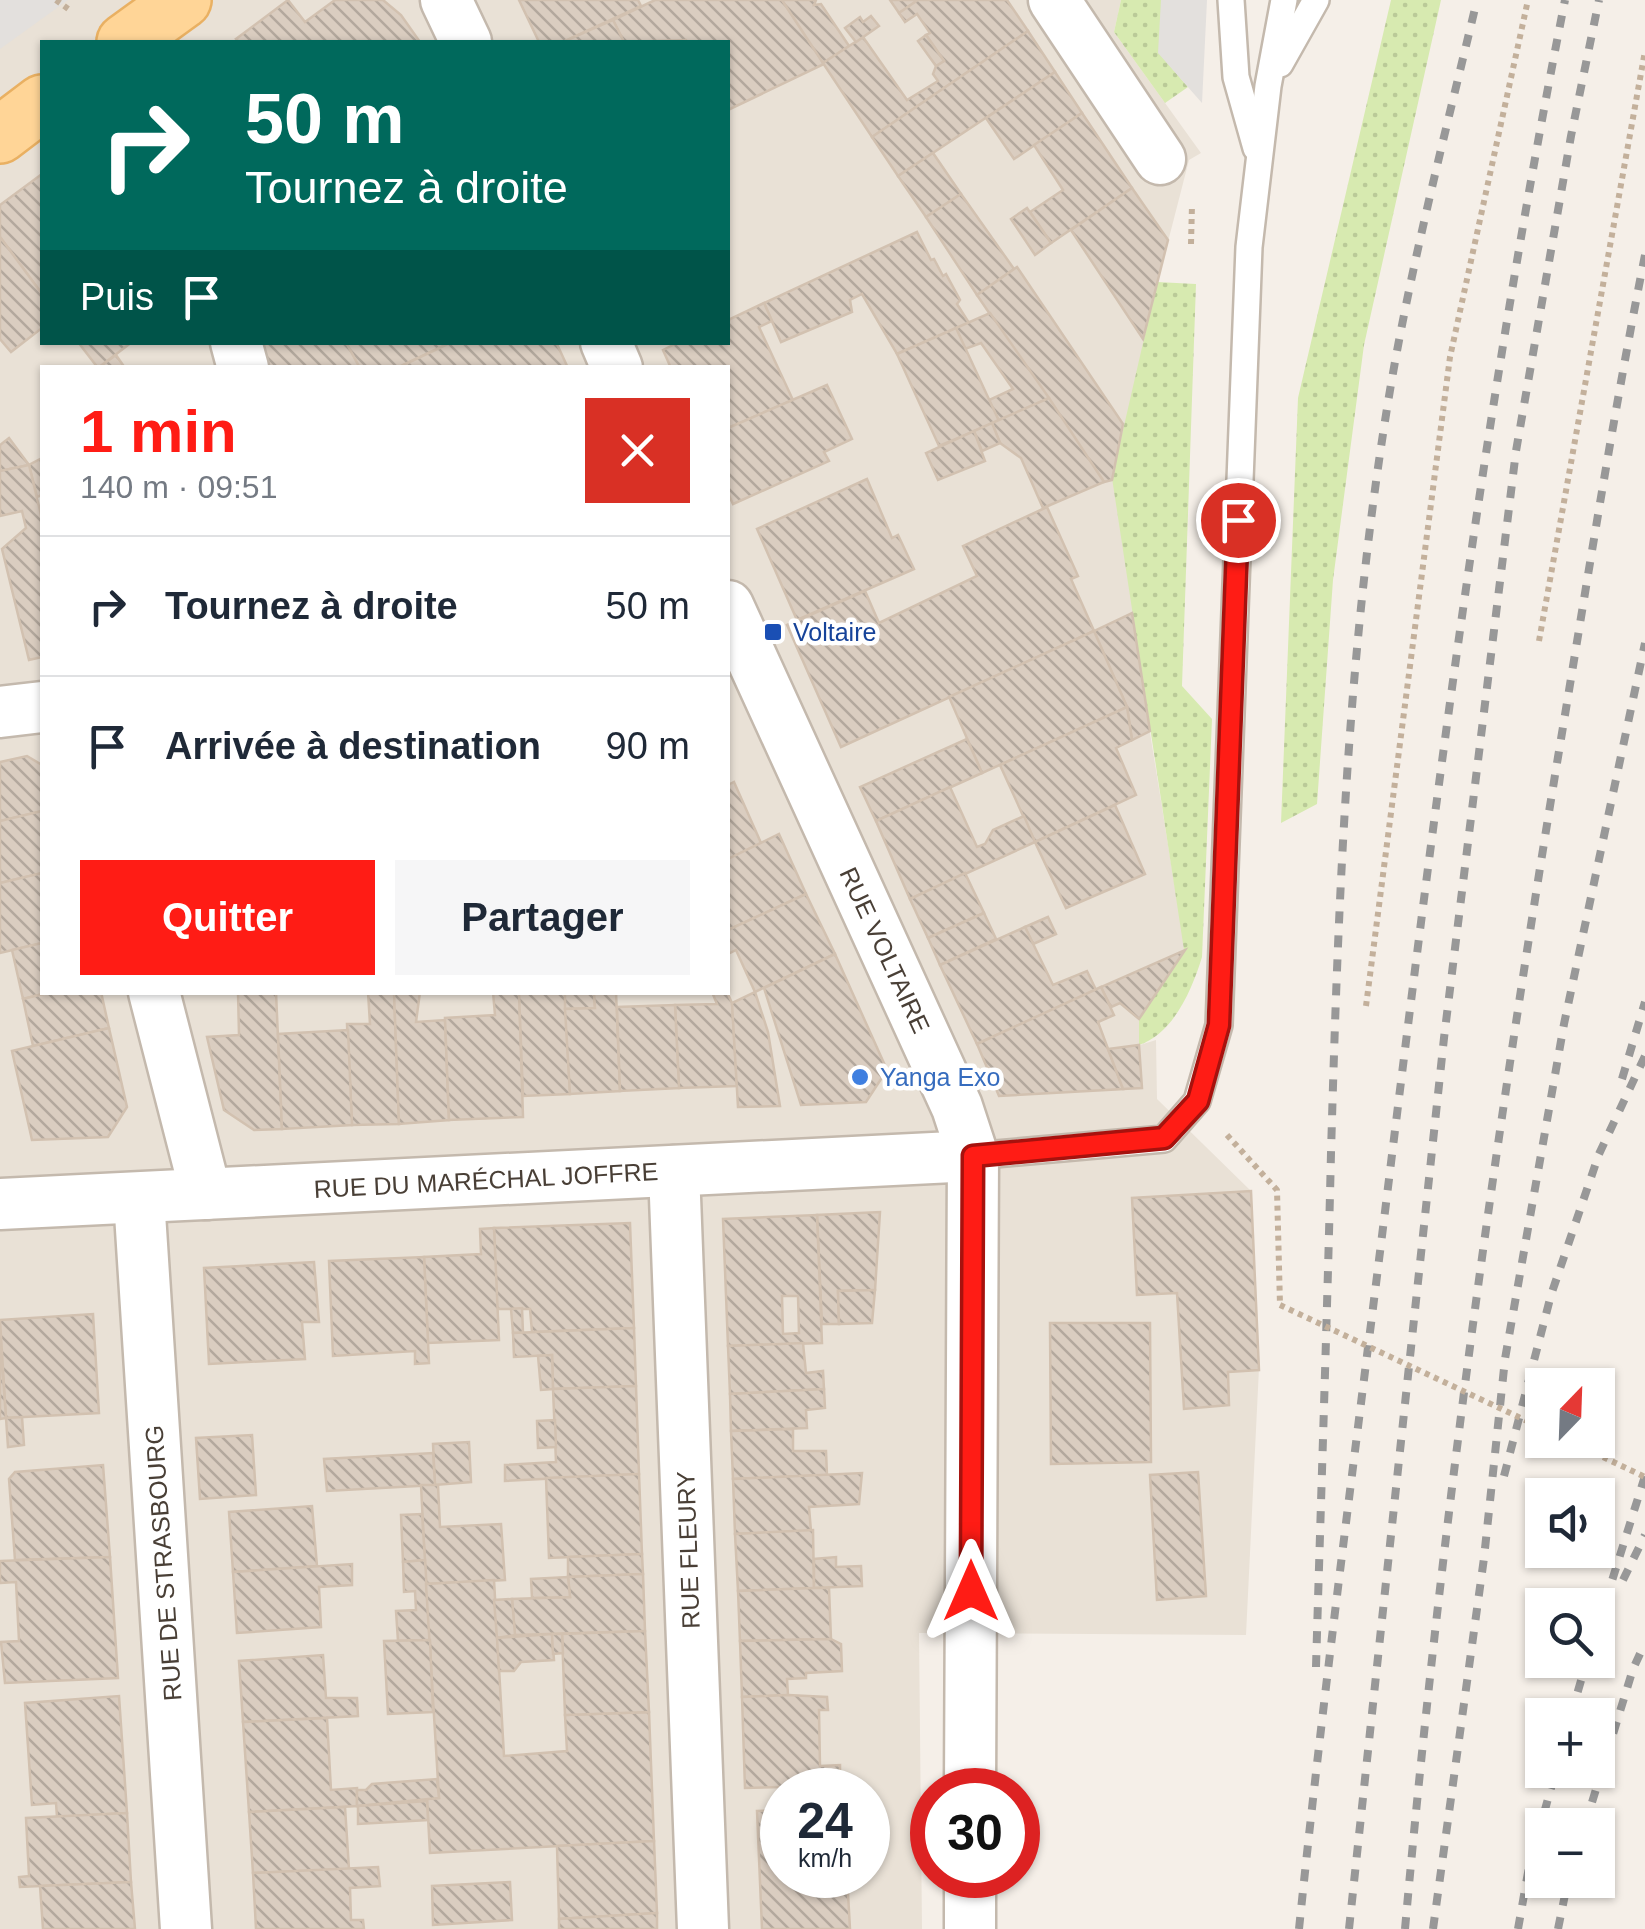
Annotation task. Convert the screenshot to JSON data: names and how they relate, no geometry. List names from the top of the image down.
{
  "streets": {
    "street": [
      "RUE VOLTAIRE",
      "RUE DU MARÉCHAL JOFFRE",
      "RUE FLEURY",
      "RUE DE STRASBOURG"
    ]
  },
  "crossings": [
    ["RUE VOLTAIRE", "RUE DU MARÉCHAL JOFFRE"],
    ["RUE DU MARÉCHAL JOFFRE", "RUE FLEURY"],
    ["RUE DU MARÉCHAL JOFFRE", "RUE DE STRASBOURG"]
  ],
  "places": {
    "transit": ["Voltaire"],
    "other": ["Yanga Exo"]
  },
  "north": "top right",
  "page": {
    "turn": ["50 m", "Tournez à droite"],
    "then": "Puis",
    "heading": ["1 min", "140 m · 09:51"],
    "list": [
      {
        "name": "Tournez à droite",
        "value": "50 m"
      },
      {
        "name": "Arrivée à destination",
        "value": "90 m"
      }
    ],
    "buttons": ["Quitter", "Partager"],
    "map_buttons": ["+", "−"],
    "speed": "24 km/h",
    "limit": "30"
  }
}
